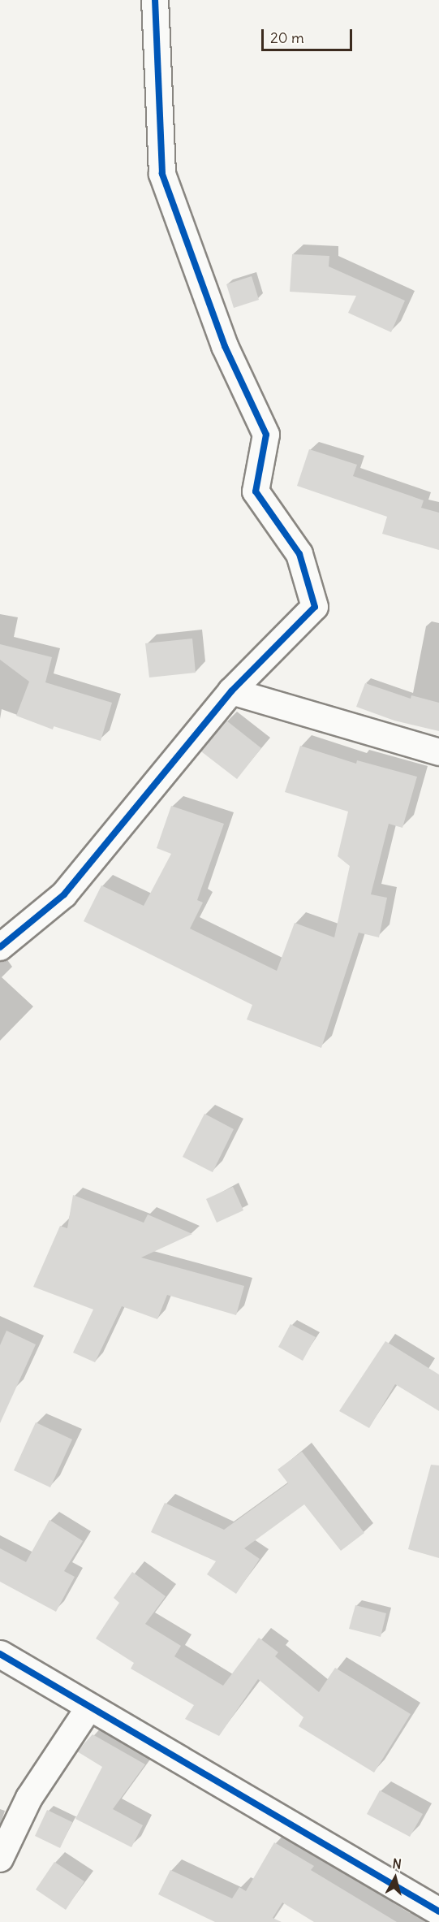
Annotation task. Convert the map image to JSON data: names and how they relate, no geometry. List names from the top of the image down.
{
  "scale_bar": "20 m",
  "north": "top"
}
